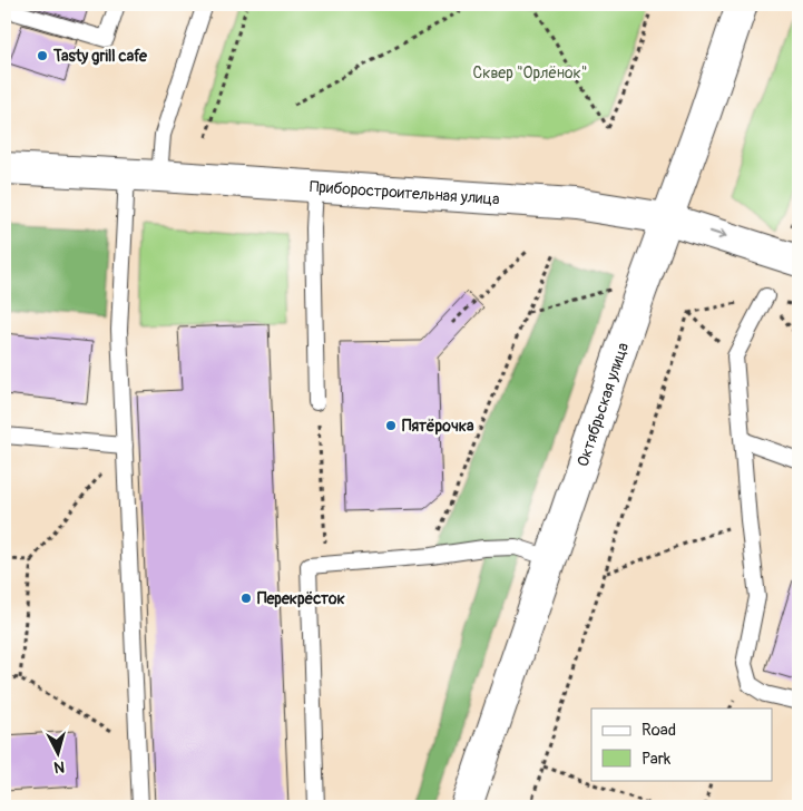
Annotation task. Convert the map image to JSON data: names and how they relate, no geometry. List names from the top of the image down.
{
  "streets": {
    "main road": ["Приборостроительная улица", "Октябрьская улица"]
  },
  "crossings": [
    ["Приборостроительная улица", "Октябрьская улица"]
  ],
  "parks": ["Сквер \"Орлёнок\""],
  "places": ["Tasty grill cafe", "Пятёрочка", "Перекрёсток"],
  "legend": ["Road", "Park"],
  "north": "bottom"
}
